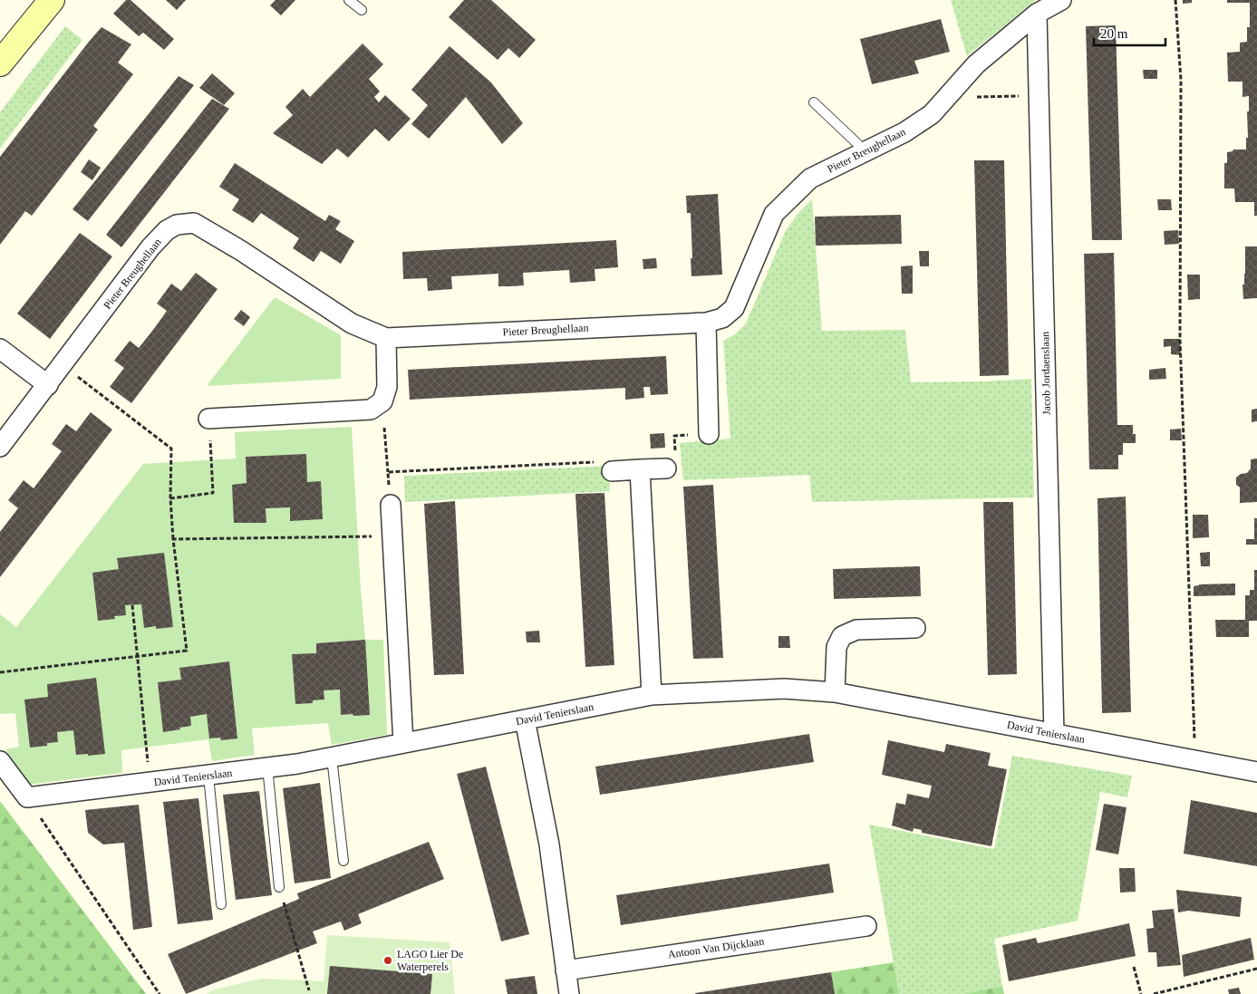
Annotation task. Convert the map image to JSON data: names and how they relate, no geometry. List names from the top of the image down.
{
  "streets": {
    "street": [
      "Pieter Breughellaan",
      "Jacob Jordaenslaan",
      "David Tenierslaan",
      "Antoon Van Dijcklaan"
    ]
  },
  "crossings": [
    ["Pieter Breughellaan", "Jacob Jordaenslaan"],
    ["Jacob Jordaenslaan", "David Tenierslaan"]
  ],
  "places": ["LAGO Lier De Waterperels"],
  "scale_bar": "20 m"
}
